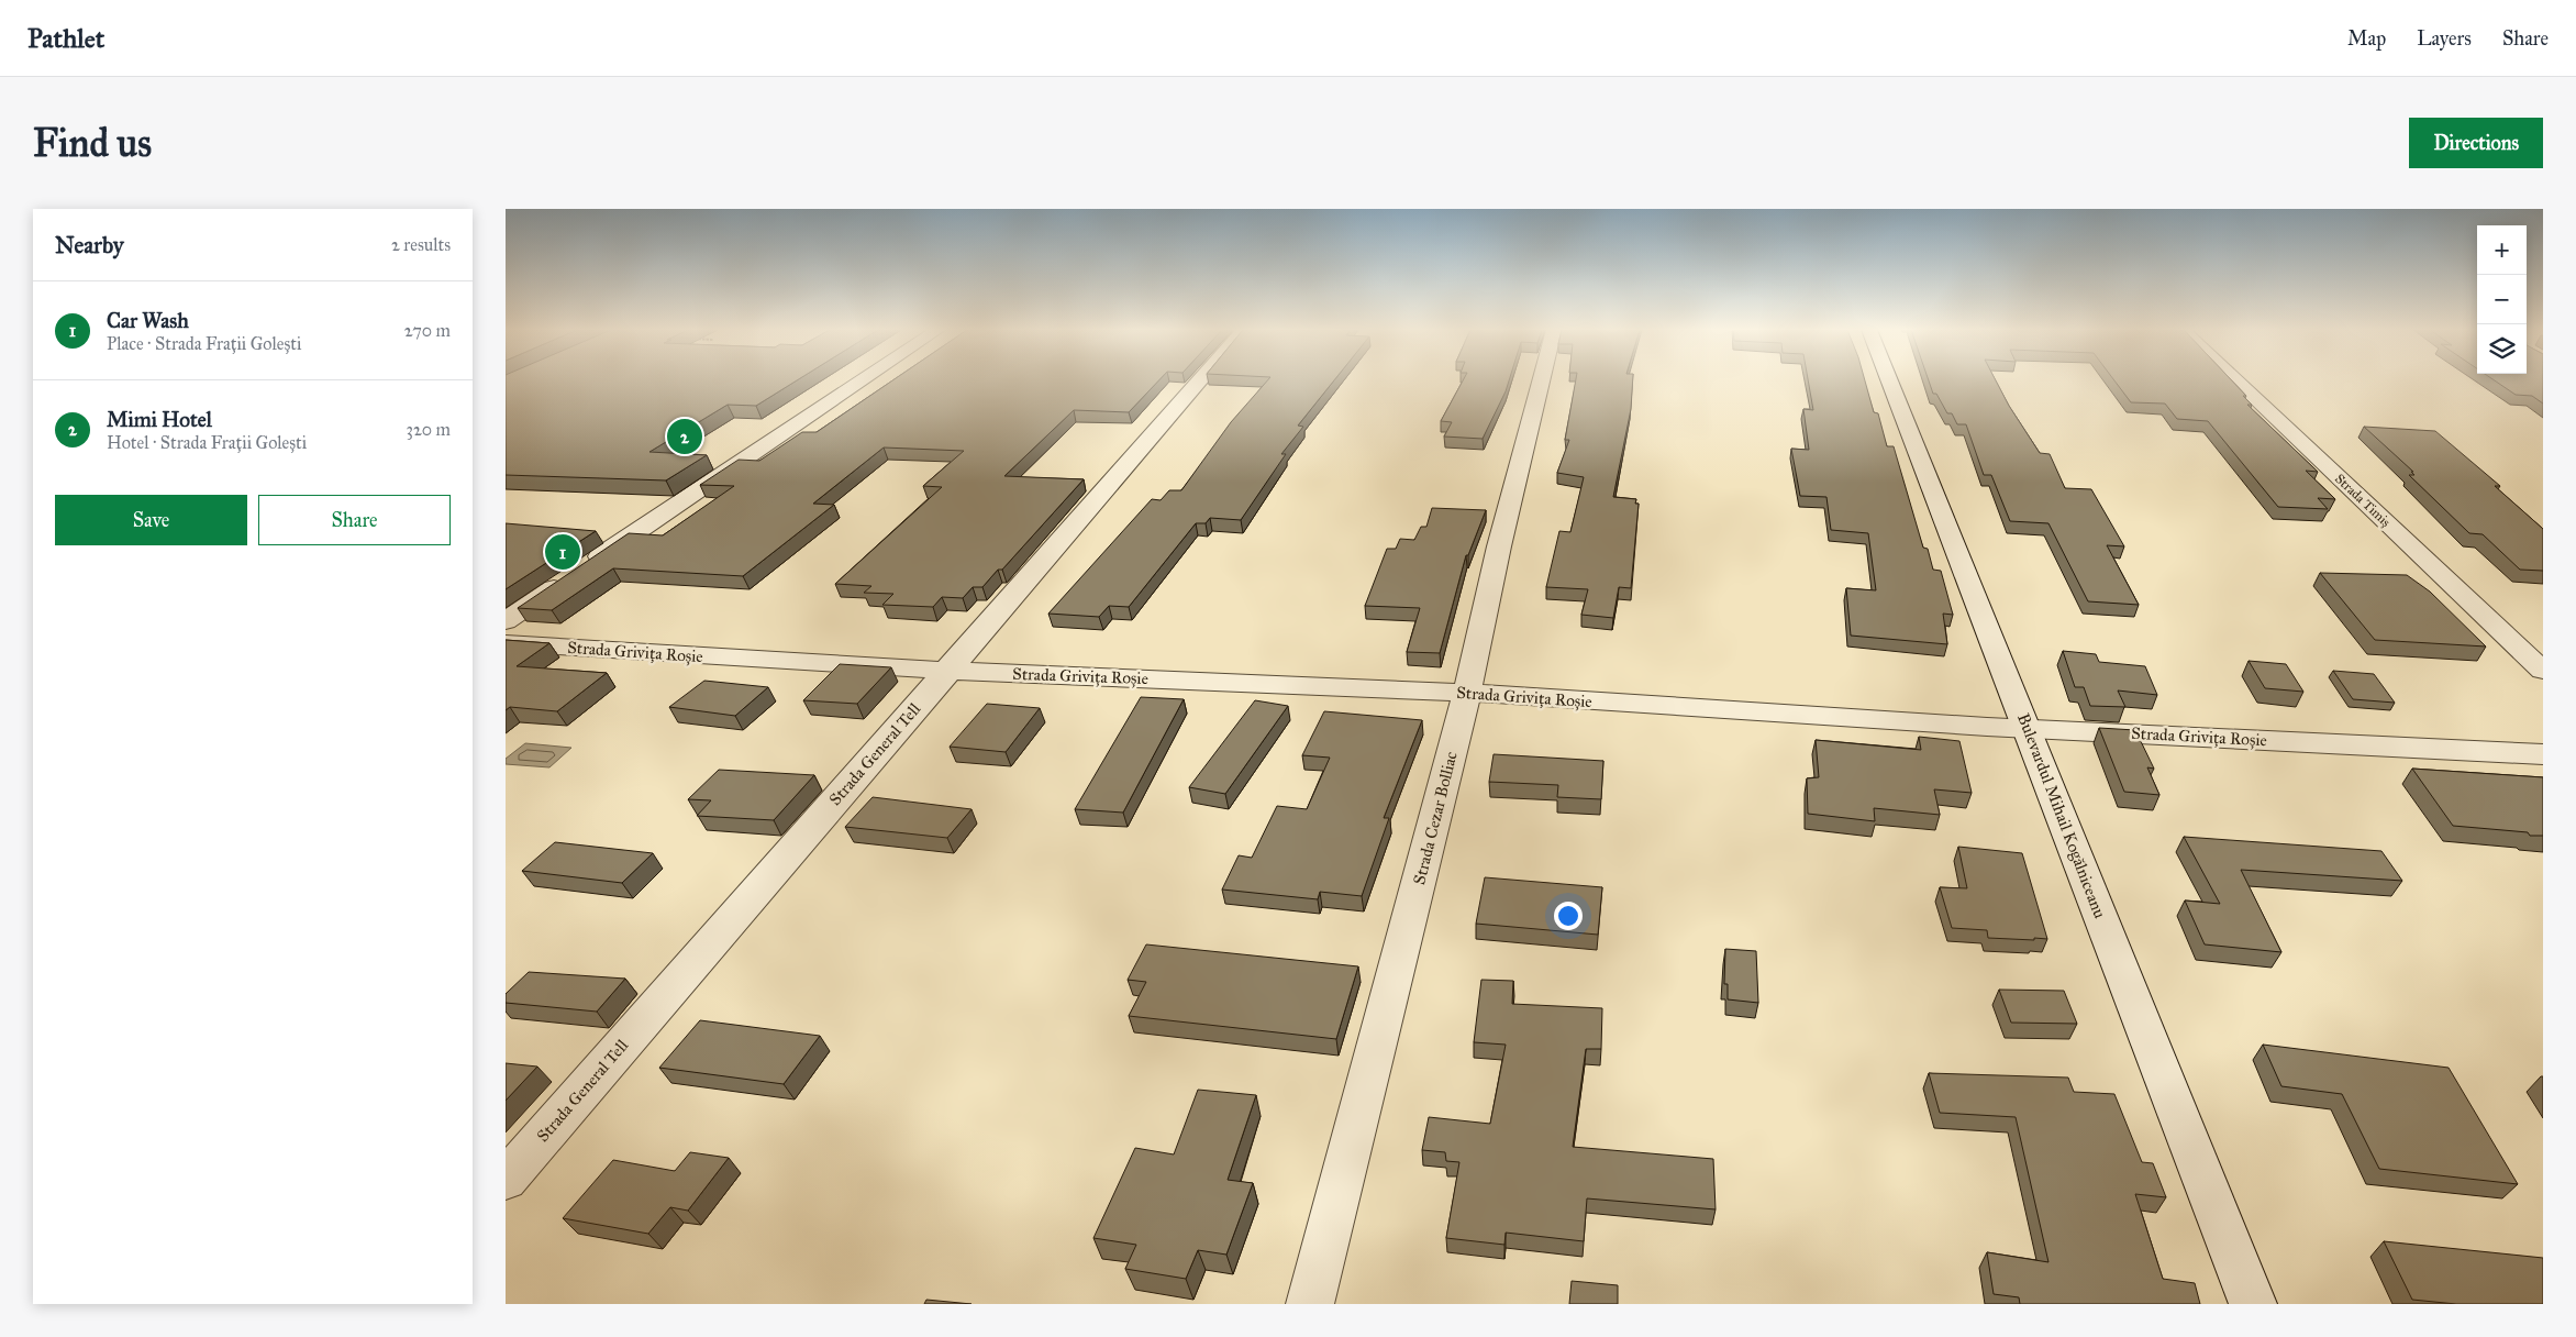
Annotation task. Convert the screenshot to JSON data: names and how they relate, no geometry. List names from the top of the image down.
{
  "streets": {
    "street": [
      "Strada Timiș",
      "Strada Grivița Roșie",
      "Strada General Tell",
      "Bulevardul Mihail Kogălniceanu",
      "Strada Cezar Bolliac"
    ]
  },
  "crossings": [
    ["Strada Grivița Roșie", "Strada General Tell"],
    ["Strada Grivița Roșie", "Bulevardul Mihail Kogălniceanu"],
    ["Strada Grivița Roșie", "Strada Cezar Bolliac"]
  ],
  "page": {
    "header": "Pathlet",
    "nav": ["Map", "Layers", "Share"],
    "buttons": [
      "Directions",
      ["Save", "Share"]
    ],
    "title": "Find us",
    "heading": ["Nearby", "2 results"],
    "map_buttons": ["+", "−"],
    "list": [
      {
        "mark": "1",
        "name": "Car Wash",
        "note": "Place · Strada Frații Golești",
        "value": "270 m"
      },
      {
        "mark": "2",
        "name": "Mimi Hotel",
        "note": "Hotel · Strada Frații Golești",
        "value": "320 m"
      }
    ],
    "pins": ["2", "1"]
  }
}
